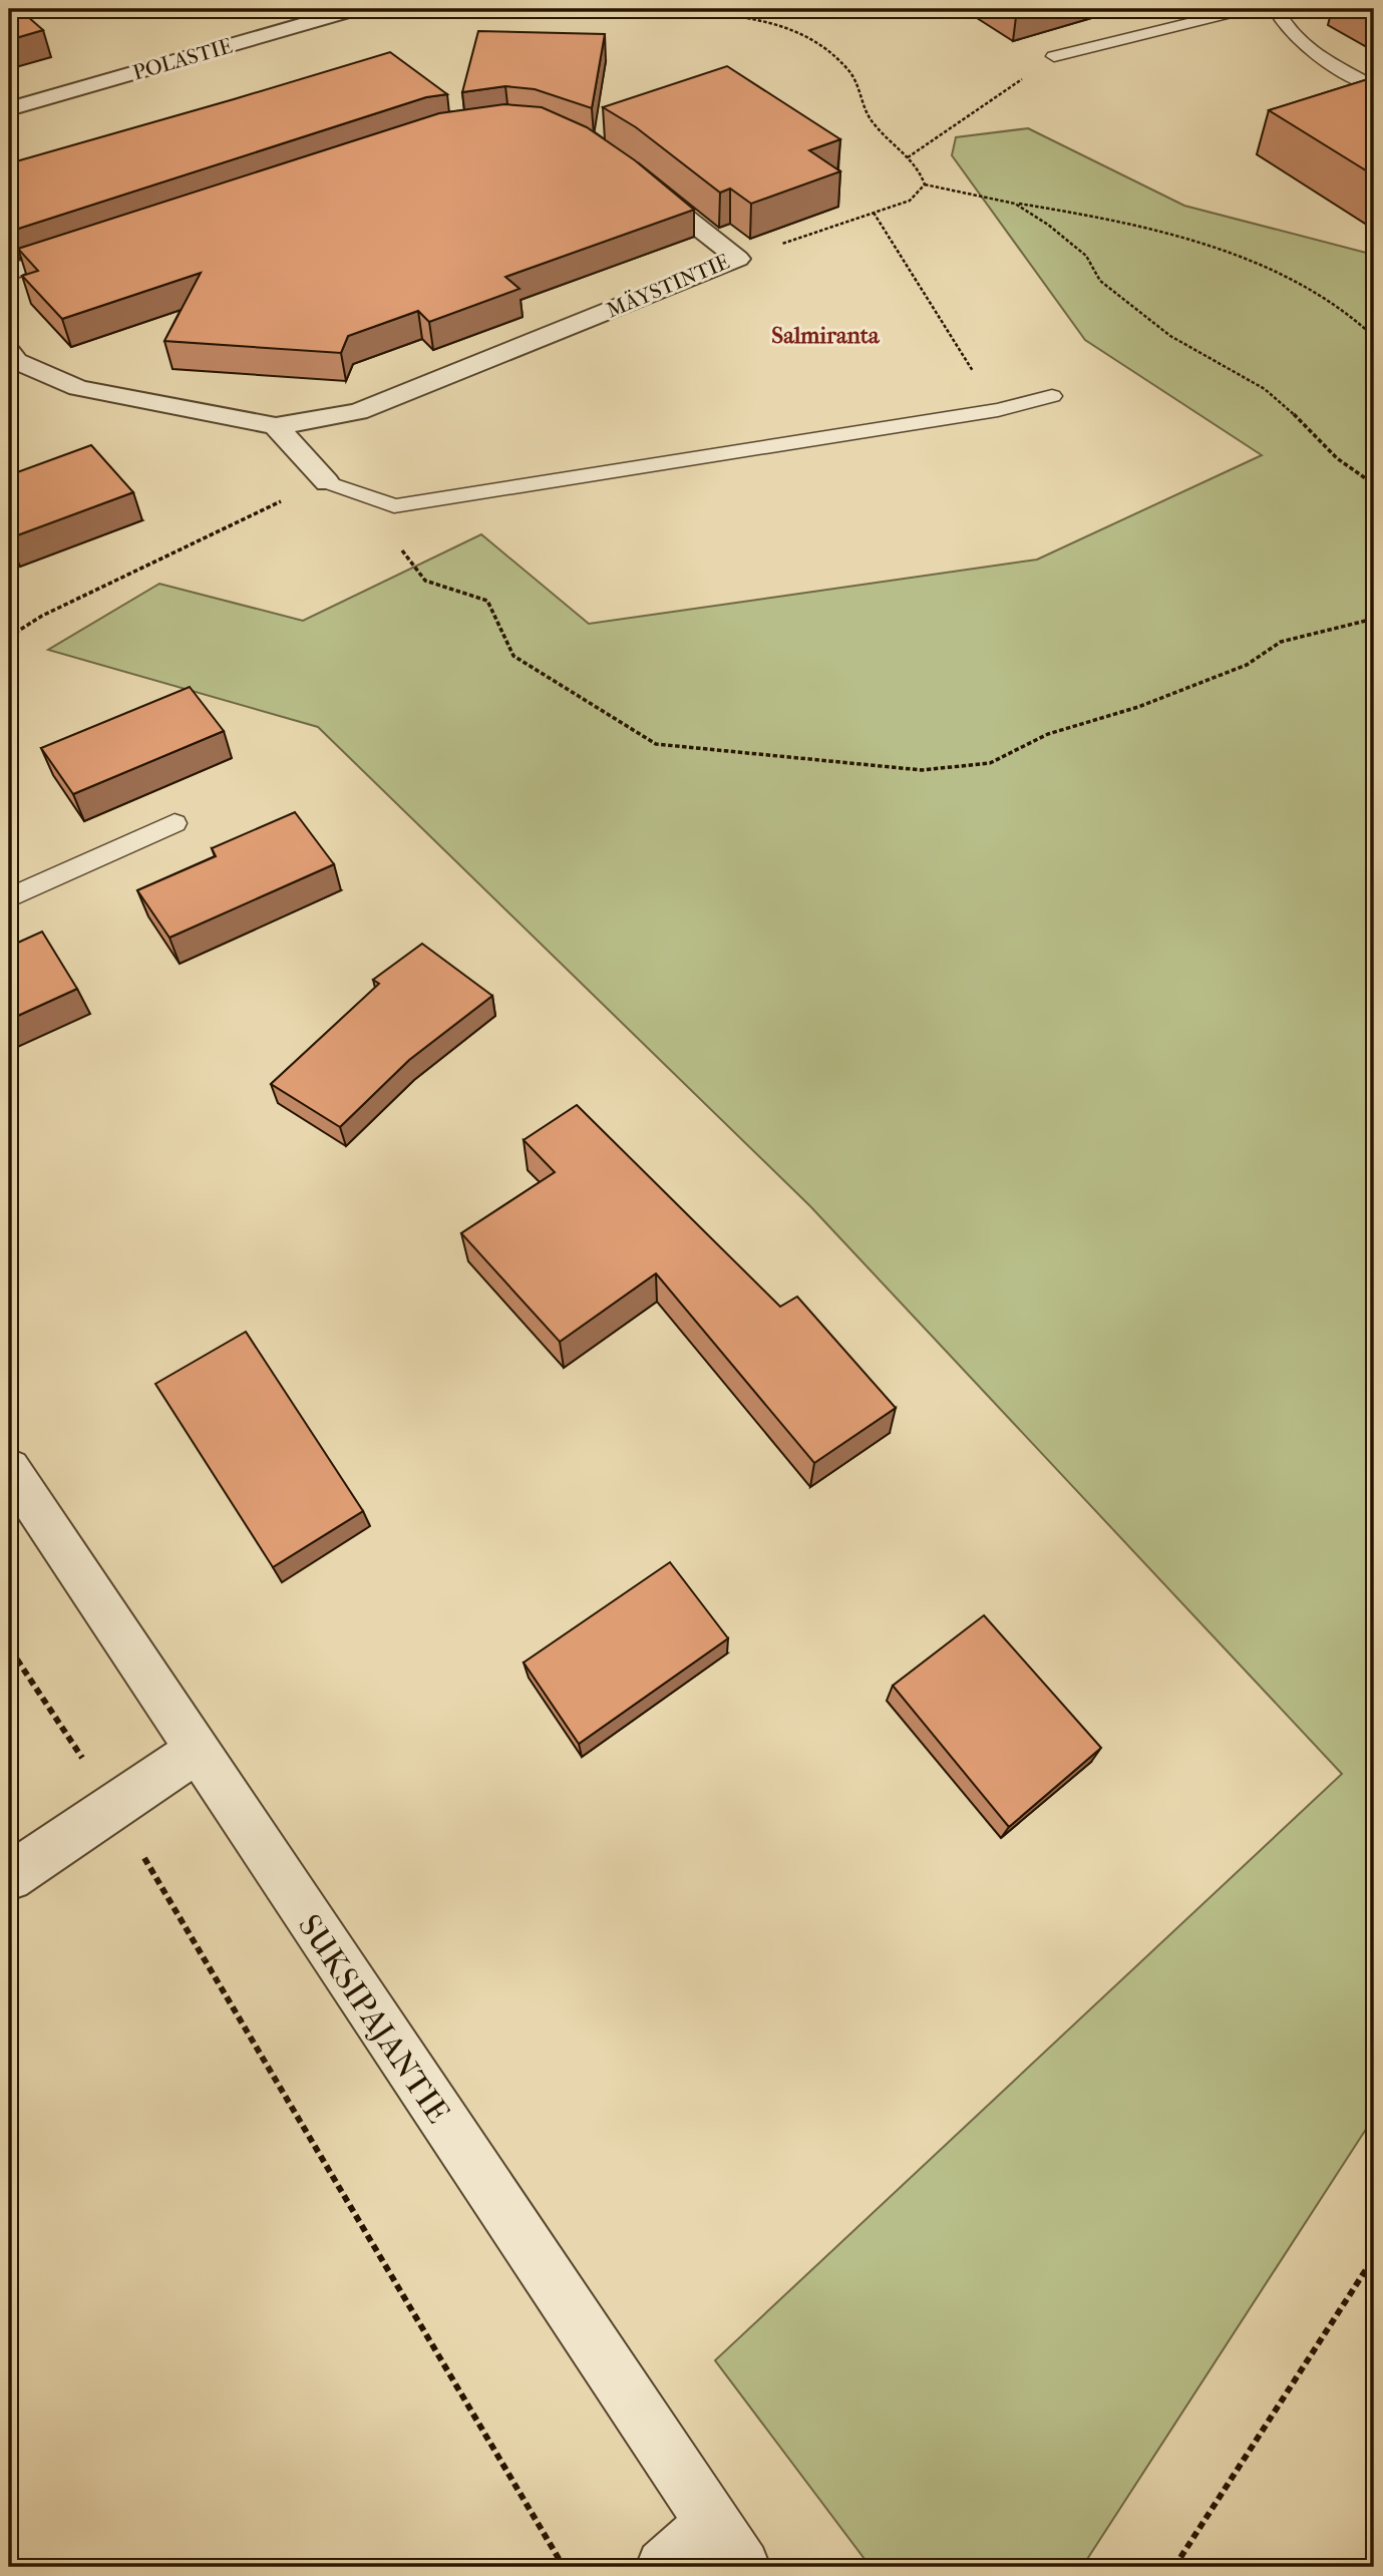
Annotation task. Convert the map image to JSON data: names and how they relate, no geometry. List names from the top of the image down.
{
  "streets": {
    "street": ["POLASTIE", "MÄYSTINTIE", "SUKSIPAJANTIE"]
  },
  "districts": ["Salmiranta"]
}
